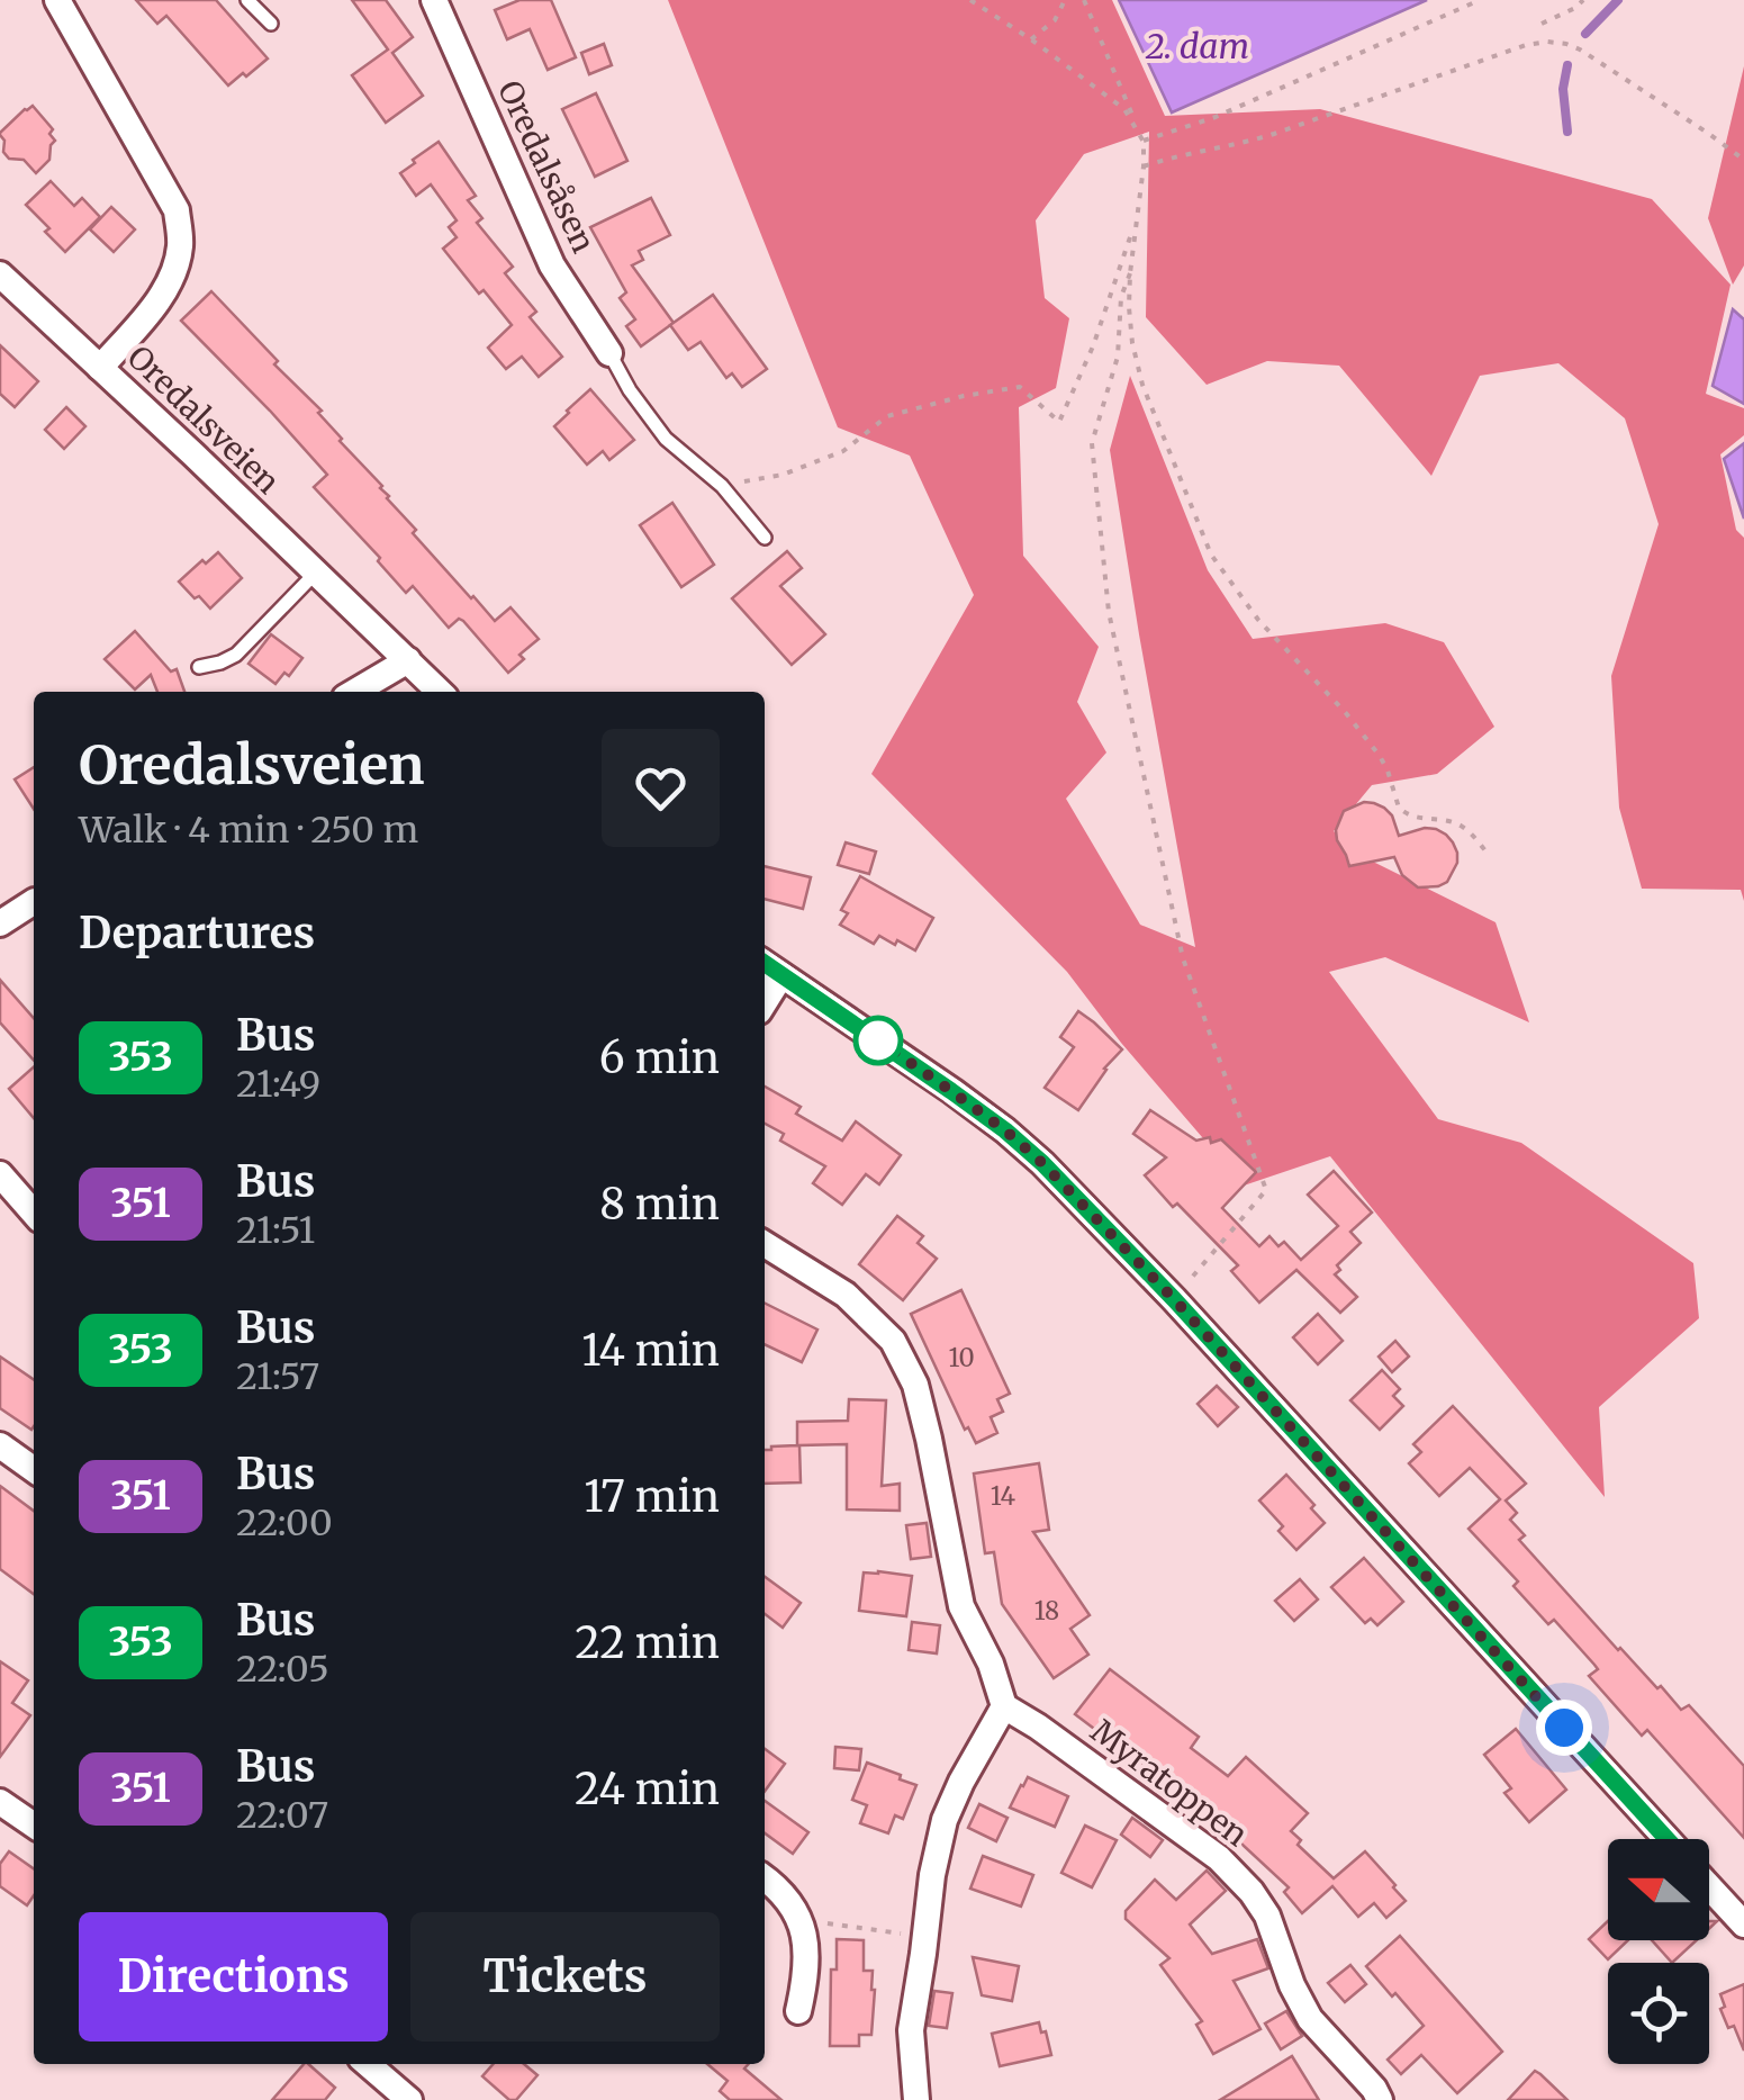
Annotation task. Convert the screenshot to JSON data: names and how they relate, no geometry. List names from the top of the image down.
{
  "streets": {
    "street": ["Oredalsåsen", "Oredalsveien", "Myratoppen"]
  },
  "water": ["2. dam"],
  "lines": ["bus line 353"],
  "house_numbers": ["10", "14", "18"],
  "north": "left",
  "page": {
    "heading": [
      ["Oredalsveien", "Walk · 4 min · 250 m"],
      "Departures"
    ],
    "list": [
      {
        "mark": "353",
        "name": "Bus",
        "note": "21:49",
        "value": "6 min"
      },
      {
        "mark": "351",
        "name": "Bus",
        "note": "21:51",
        "value": "8 min"
      },
      {
        "mark": "353",
        "name": "Bus",
        "note": "21:57",
        "value": "14 min"
      },
      {
        "mark": "351",
        "name": "Bus",
        "note": "22:00",
        "value": "17 min"
      },
      {
        "mark": "353",
        "name": "Bus",
        "note": "22:05",
        "value": "22 min"
      },
      {
        "mark": "351",
        "name": "Bus",
        "note": "22:07",
        "value": "24 min"
      }
    ],
    "buttons": ["Directions", "Tickets"]
  }
}
